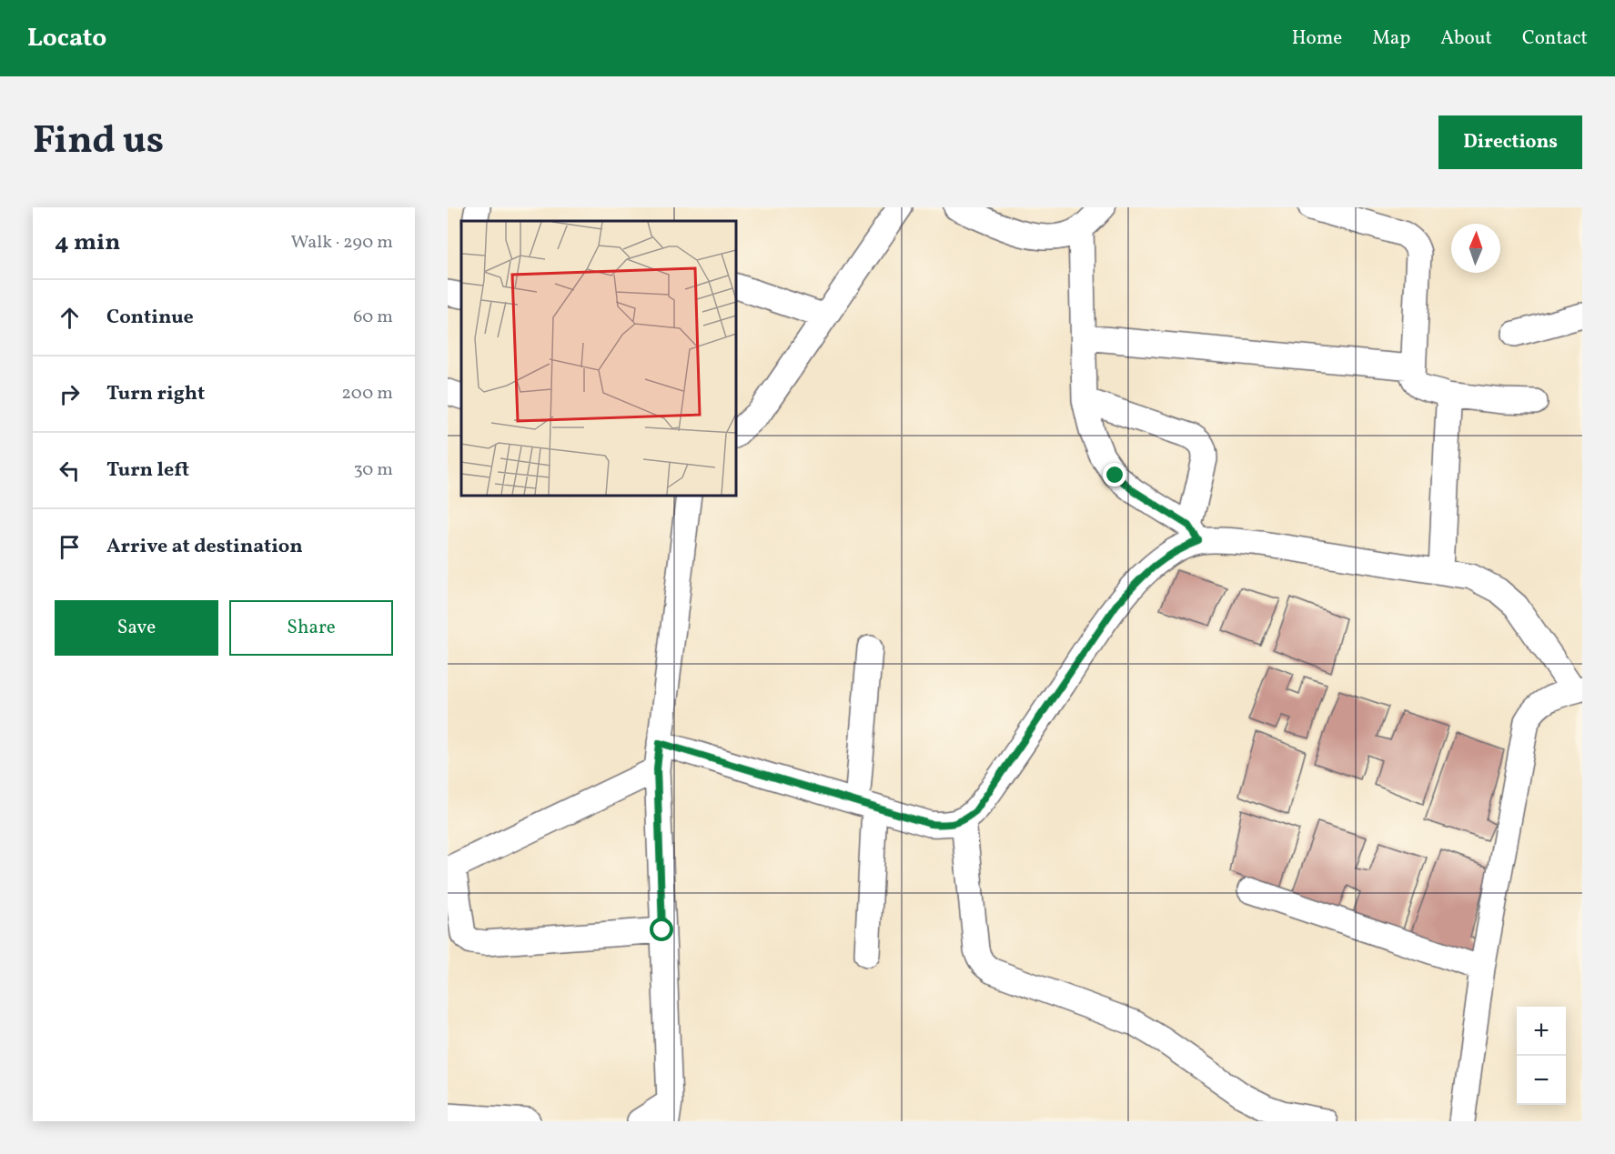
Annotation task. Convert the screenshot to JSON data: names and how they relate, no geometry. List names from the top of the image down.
{
  "north": "top",
  "page": {
    "header": "Locato",
    "nav": [
      "Home",
      "Map",
      "About",
      "Contact"
    ],
    "title": "Find us",
    "buttons": [
      "Directions",
      ["Save", "Share"]
    ],
    "heading": ["4 min", "Walk · 290 m"],
    "list": [
      ["Continue", "60 m"],
      ["Turn right", "200 m"],
      ["Turn left", "30 m"],
      "Arrive at destination"
    ],
    "map_buttons": ["+", "−"]
  }
}
